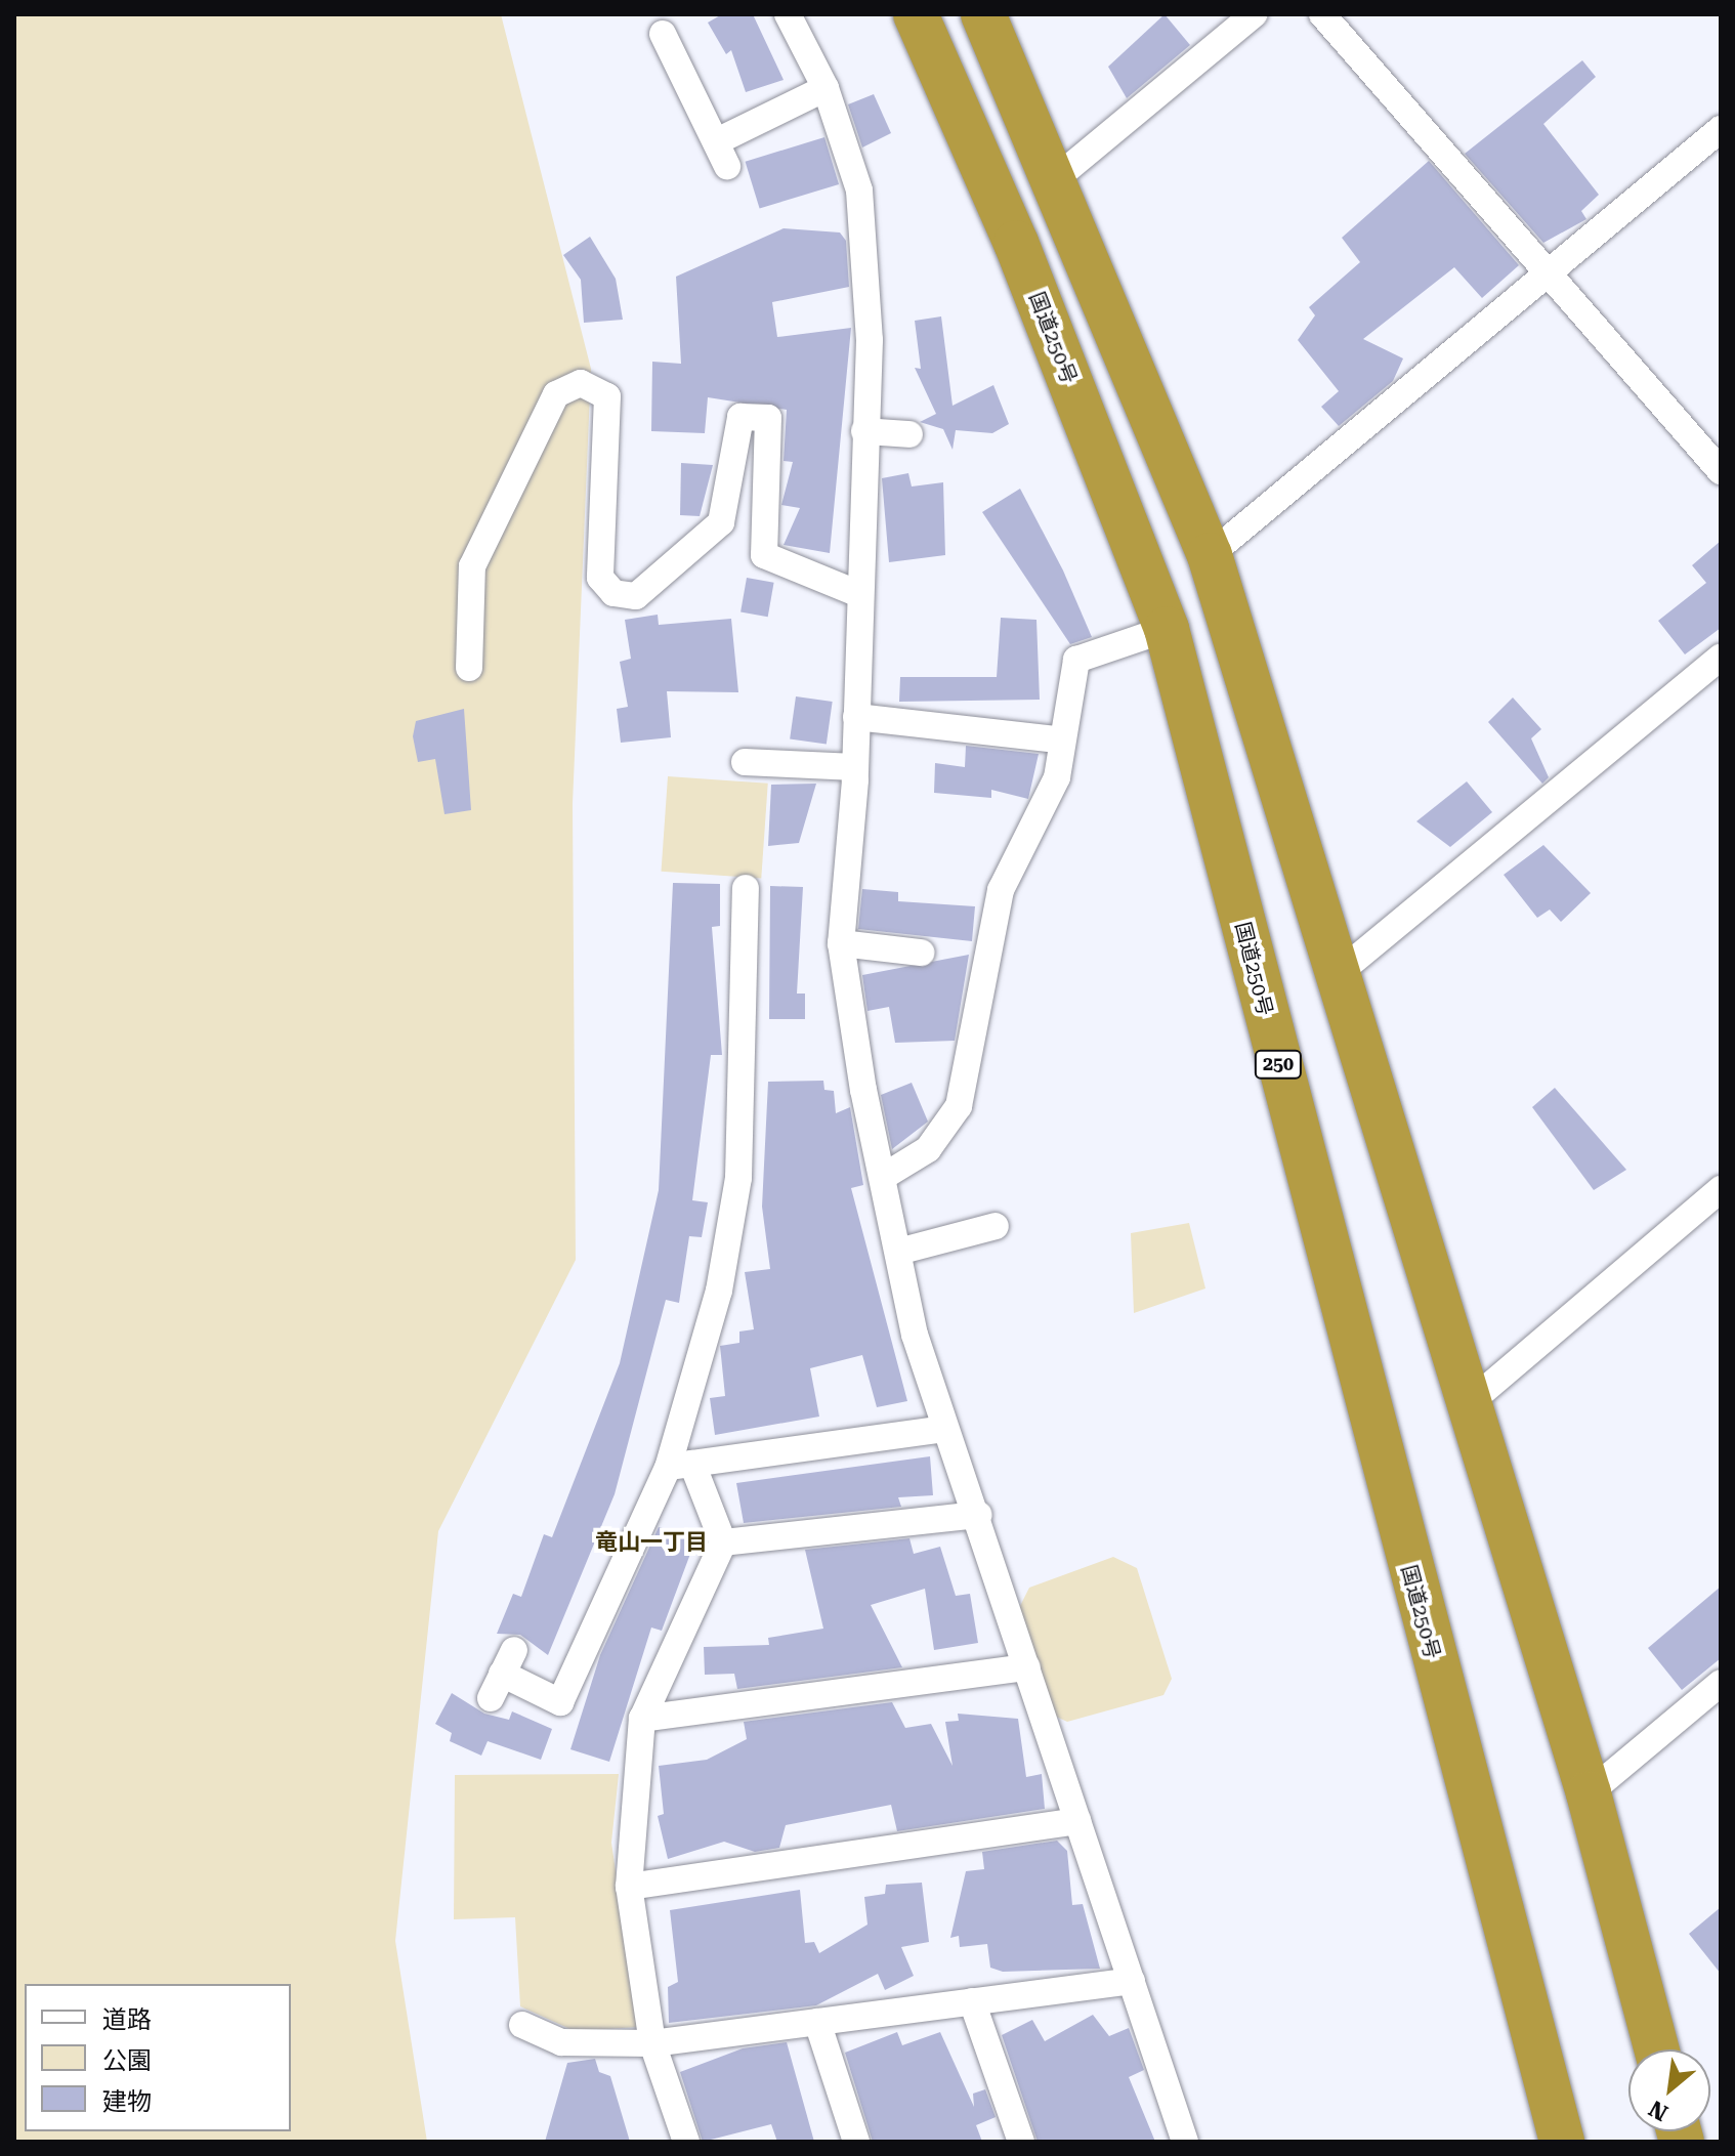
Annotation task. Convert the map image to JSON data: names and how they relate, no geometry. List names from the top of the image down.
{
  "streets": {
    "highway": ["国道250号", "250"]
  },
  "districts": ["竜山一丁目"],
  "legend": ["道路", "公園", "建物"],
  "north": "bottom left"
}
